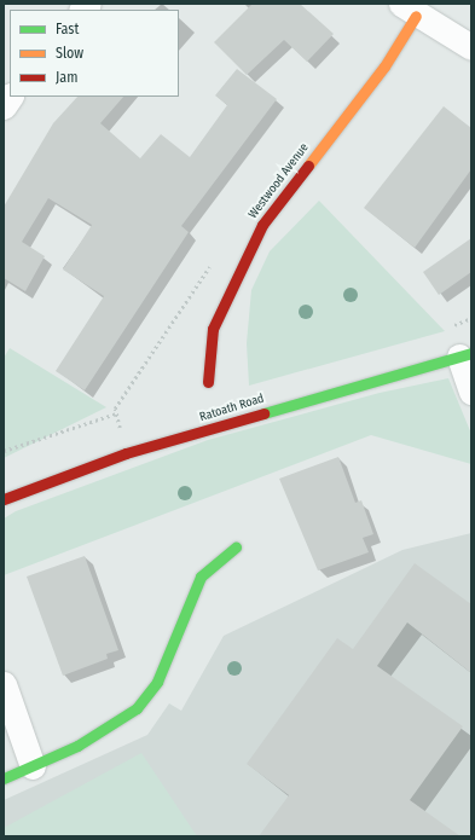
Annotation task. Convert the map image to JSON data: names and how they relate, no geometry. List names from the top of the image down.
{
  "streets": {
    "street": ["Westwood Avenue", "Ratoath Road"]
  },
  "legend": ["Fast", "Slow", "Jam"]
}
